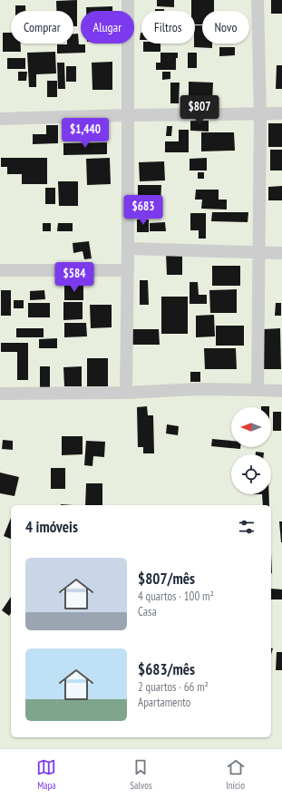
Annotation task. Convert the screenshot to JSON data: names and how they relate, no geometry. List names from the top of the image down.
{
  "north": "left",
  "page": {
    "chip": [
      "Comprar",
      "Alugar",
      "Filtros",
      "Novo"
    ],
    "price": [
      "$807",
      "$1,440",
      "$683",
      "$584"
    ],
    "heading": "4 imóveis",
    "list": [
      {
        "name": "$807/mês",
        "note": "4 quartos · 100 m² · Casa"
      },
      {
        "name": "$683/mês",
        "note": "2 quartos · 66 m² · Apartamento"
      }
    ],
    "tabs": ["Mapa", "Salvos", "Início"]
  }
}
